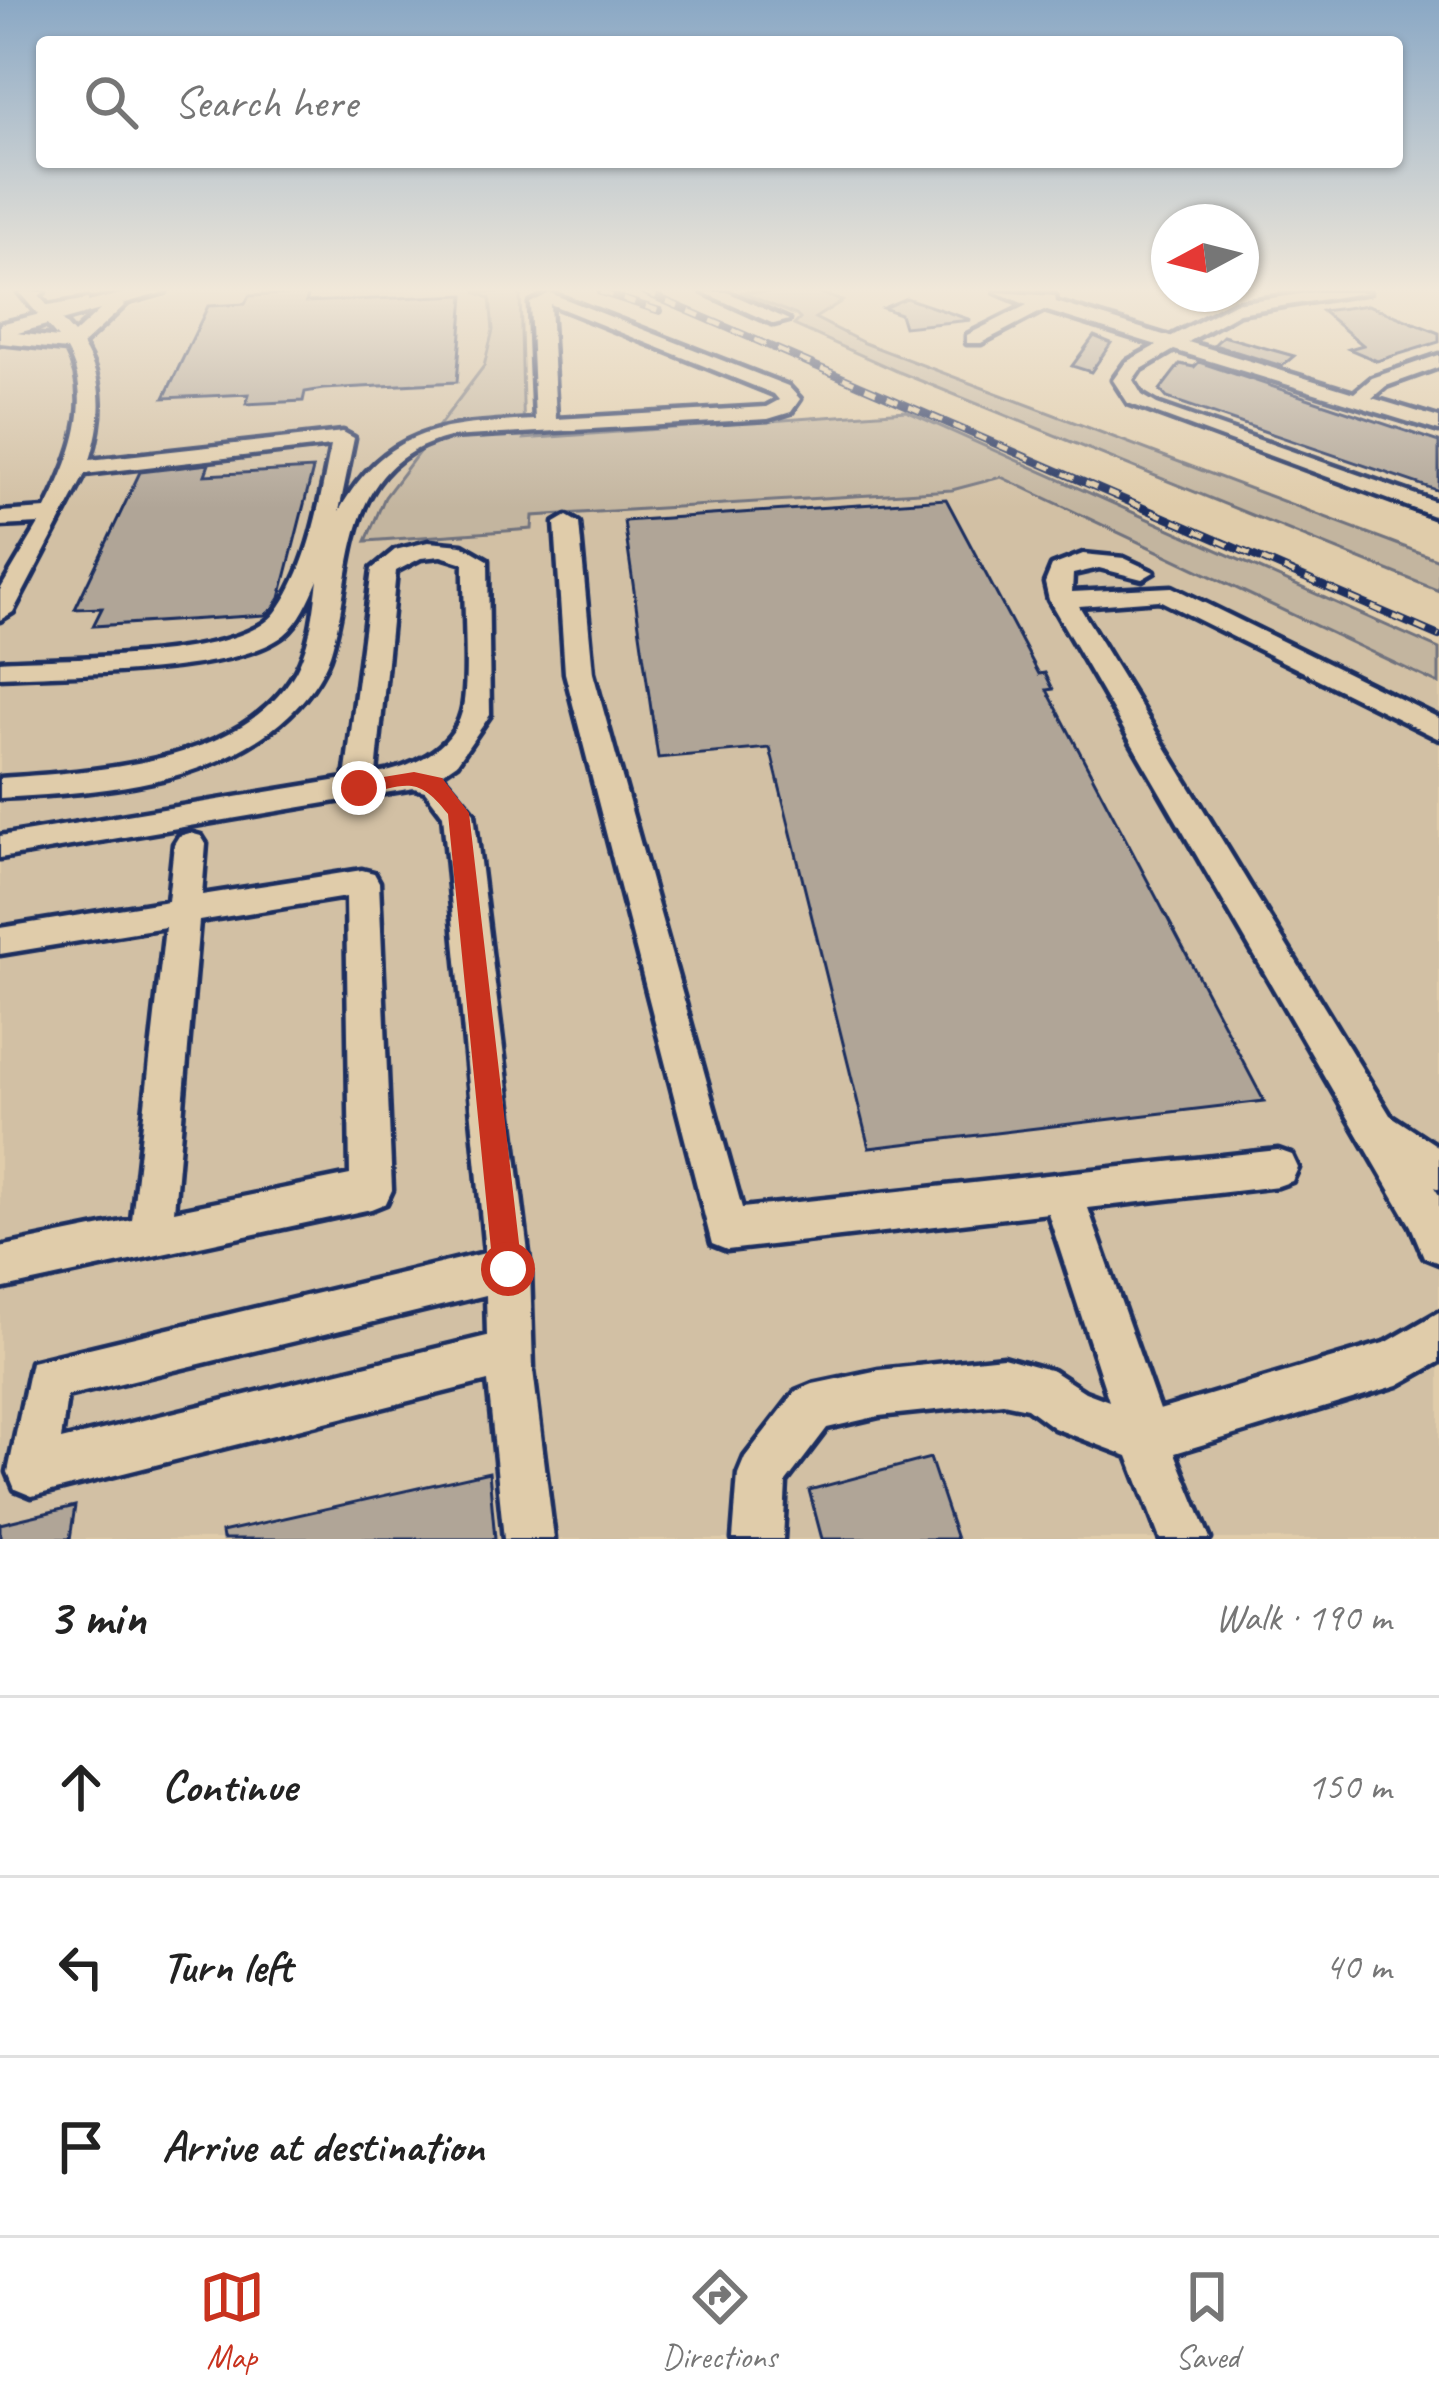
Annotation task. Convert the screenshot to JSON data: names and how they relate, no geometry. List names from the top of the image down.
{
  "north": "left",
  "page": {
    "search": "Search here",
    "heading": ["3 min", "Walk · 190 m"],
    "list": [
      ["Continue", "150 m"],
      ["Turn left", "40 m"],
      "Arrive at destination"
    ],
    "nav": ["Map", "Directions", "Saved"]
  }
}
